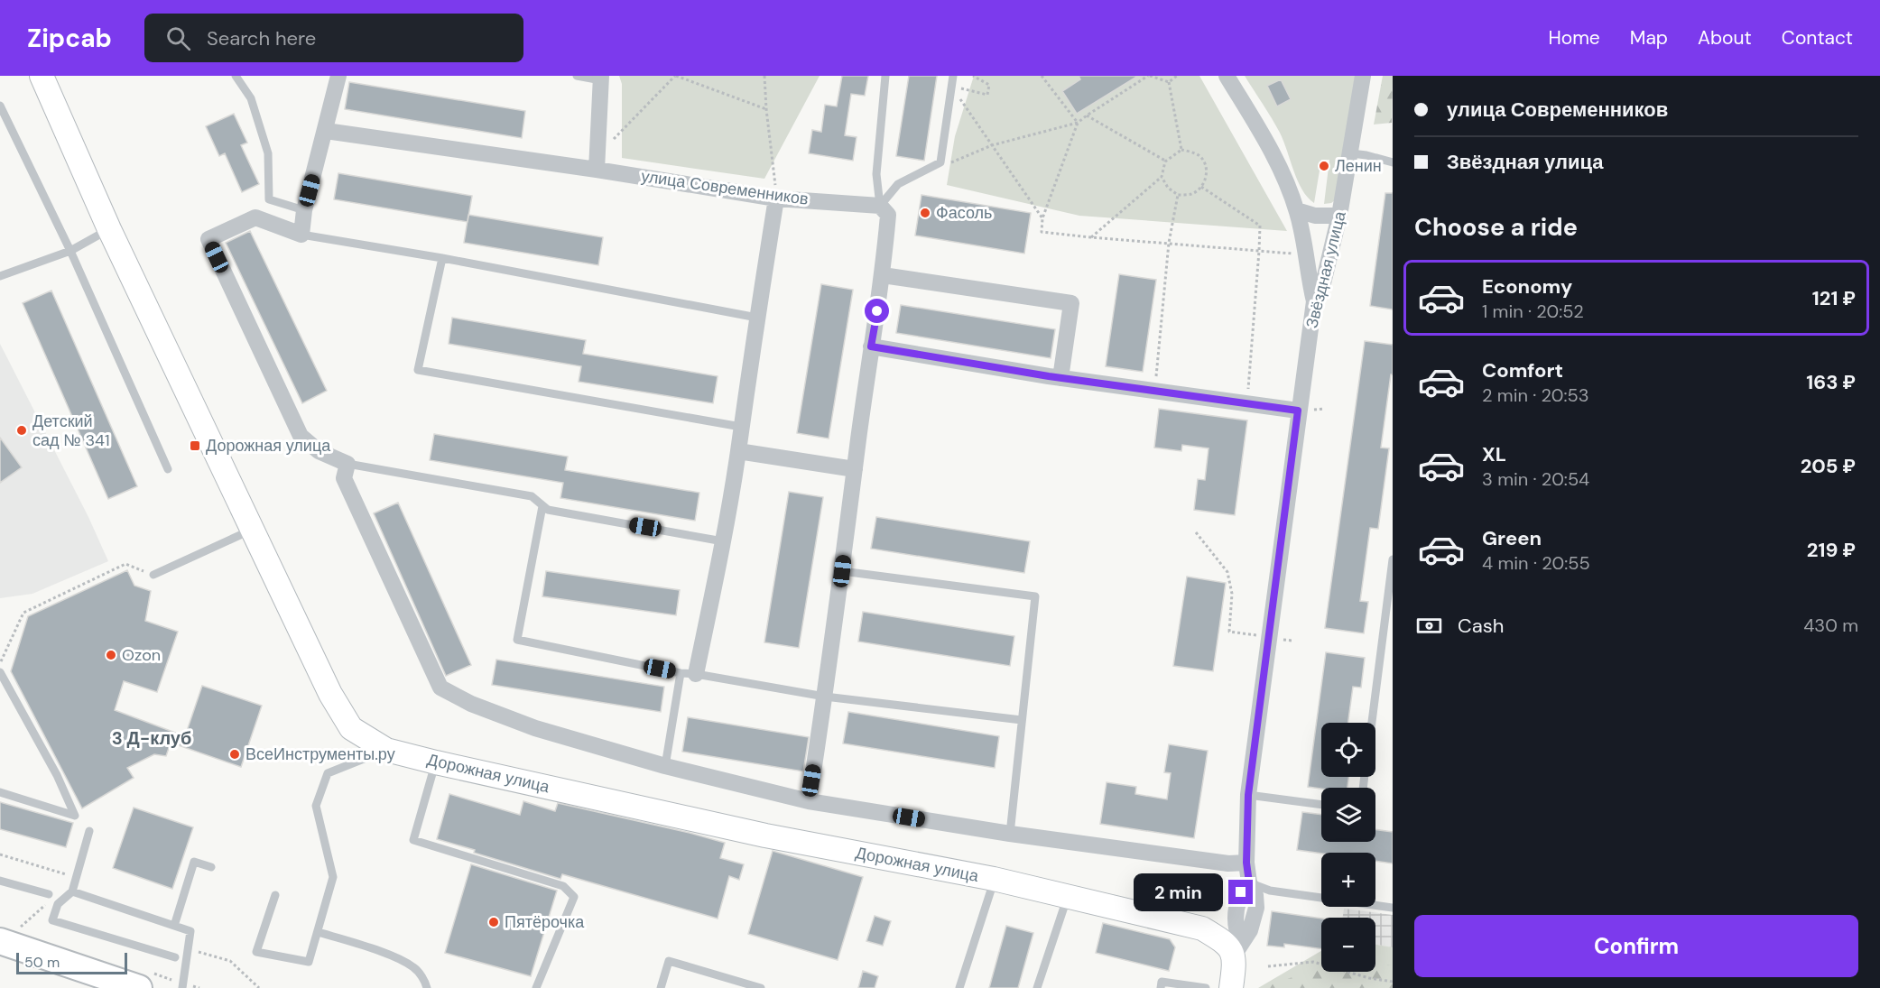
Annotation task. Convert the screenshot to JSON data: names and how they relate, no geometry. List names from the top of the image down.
{
  "streets": {
    "street": ["улица Современников", "Звёздная улица", "Дорожная улица"]
  },
  "crossings": [
    ["Звёздная улица", "Дорожная улица"]
  ],
  "districts": ["3 Д-клуб"],
  "places": {
    "other": [
      "Ленин",
      "Фасоль",
      "Детский сад № 341",
      "Ozon",
      "ВсеИнструменты.ру",
      "Пятёрочка"
    ],
    "transit": ["Дорожная улица"]
  },
  "scale_bar": "50 m",
  "page": {
    "header": "Zipcab",
    "search": "Search here",
    "nav": [
      "Home",
      "Map",
      "About",
      "Contact"
    ],
    "banner": ["улица Современников", "Звёздная улица"],
    "heading": "Choose a ride",
    "list": [
      {
        "name": "Economy",
        "note": "1 min · 20:52",
        "value": "121 ₽"
      },
      {
        "name": "Comfort",
        "note": "2 min · 20:53",
        "value": "163 ₽"
      },
      {
        "name": "XL",
        "note": "3 min · 20:54",
        "value": "205 ₽"
      },
      {
        "name": "Green",
        "note": "4 min · 20:55",
        "value": "219 ₽"
      }
    ],
    "pay": ["Cash", "430 m"],
    "map_buttons": ["+", "−"],
    "bubble": "2 min",
    "buttons": "Confirm",
    "scale": "50 m"
  }
}
